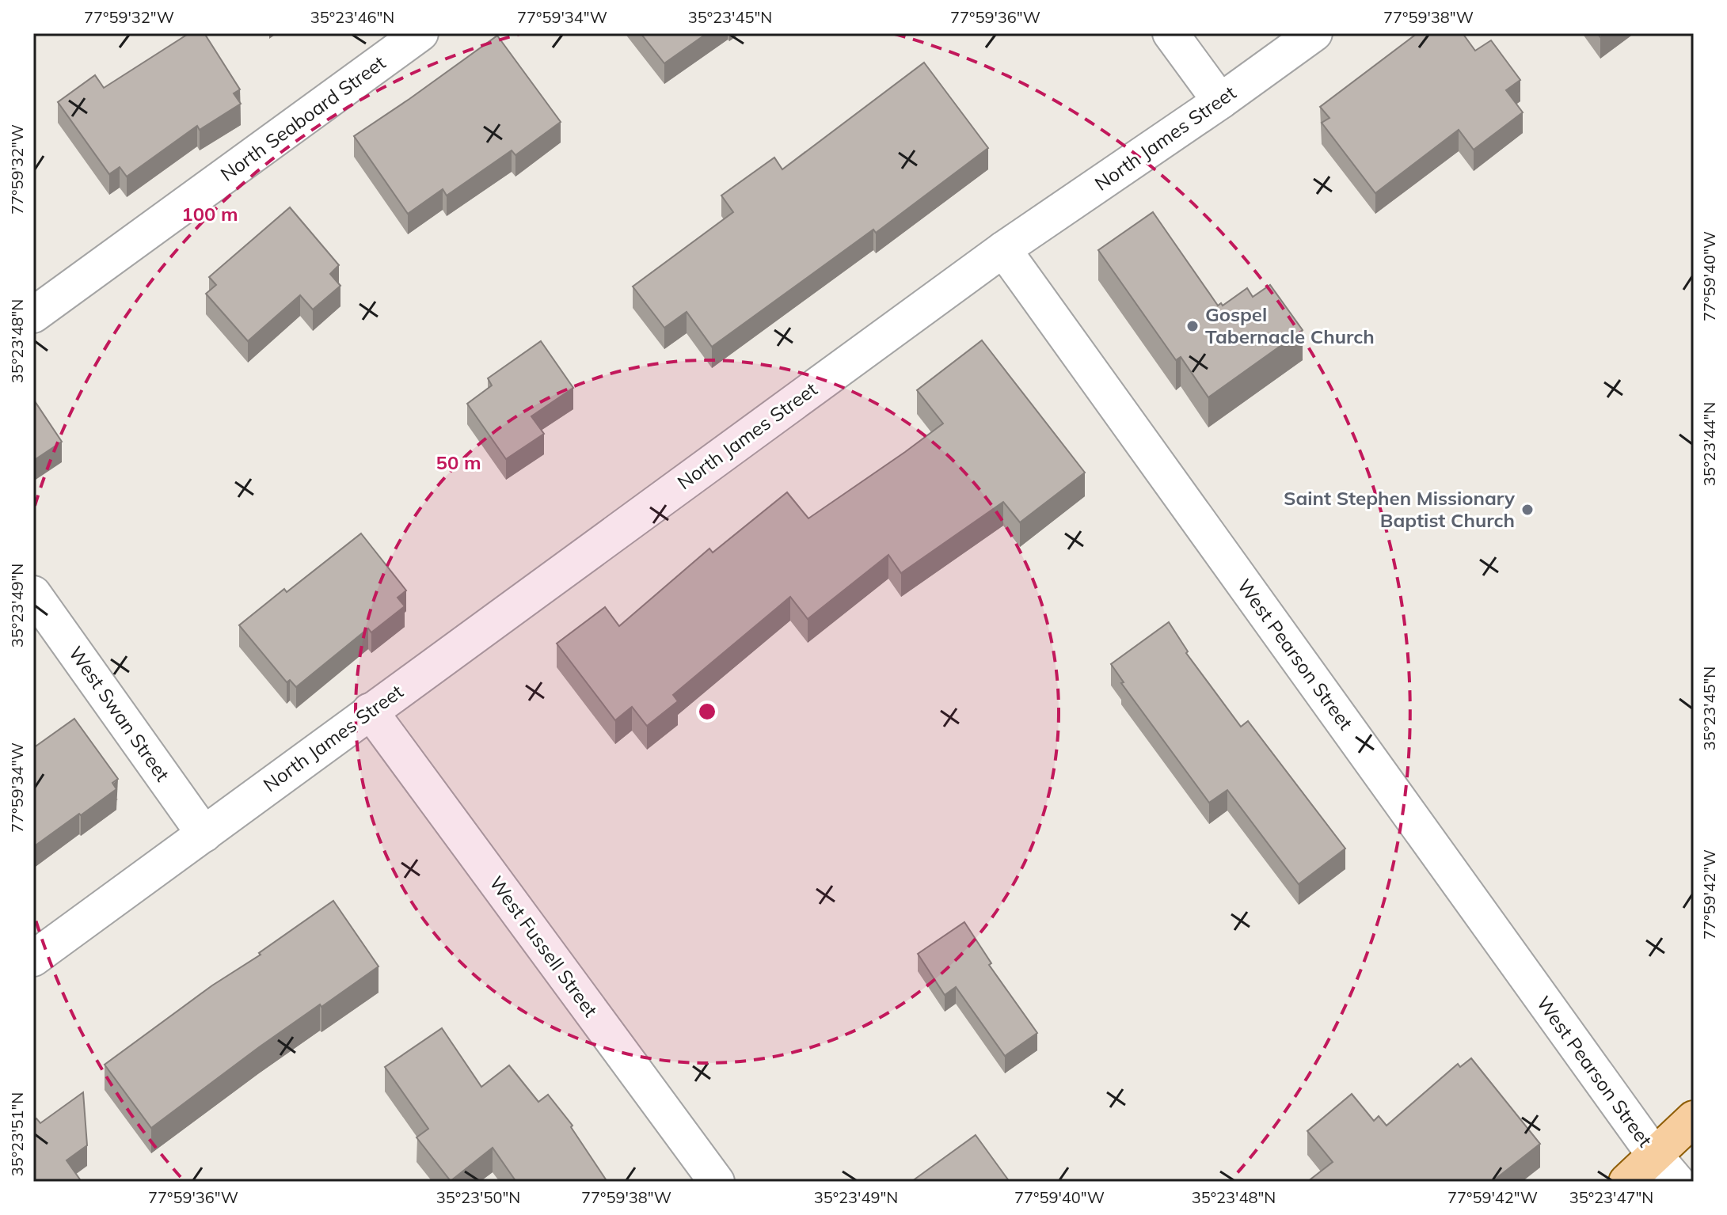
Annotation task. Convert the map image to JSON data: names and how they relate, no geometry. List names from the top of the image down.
{
  "streets": {
    "street": [
      "North Seaboard Street",
      "North James Street",
      "West Pearson Street",
      "West Swan Street",
      "West Fussell Street"
    ]
  },
  "crossings": [
    ["North James Street", "West Pearson Street"],
    ["North James Street", "West Swan Street"],
    ["North James Street", "West Fussell Street"]
  ],
  "places": ["Gospel Tabernacle Church", "Saint Stephen Missionary Baptist Church"],
  "coordinates": [
    "77°59'32\"W",
    "35°23'46\"N",
    "77°59'34\"W",
    "35°23'45\"N",
    "77°59'36\"W",
    "77°59'38\"W",
    "77°59'40\"W",
    "35°23'48\"N",
    "35°23'44\"N",
    "35°23'49\"N",
    "77°59'42\"W",
    "35°23'51\"N",
    "35°23'50\"N",
    "35°23'47\"N"
  ],
  "rings": ["100 m", "50 m"]
}
